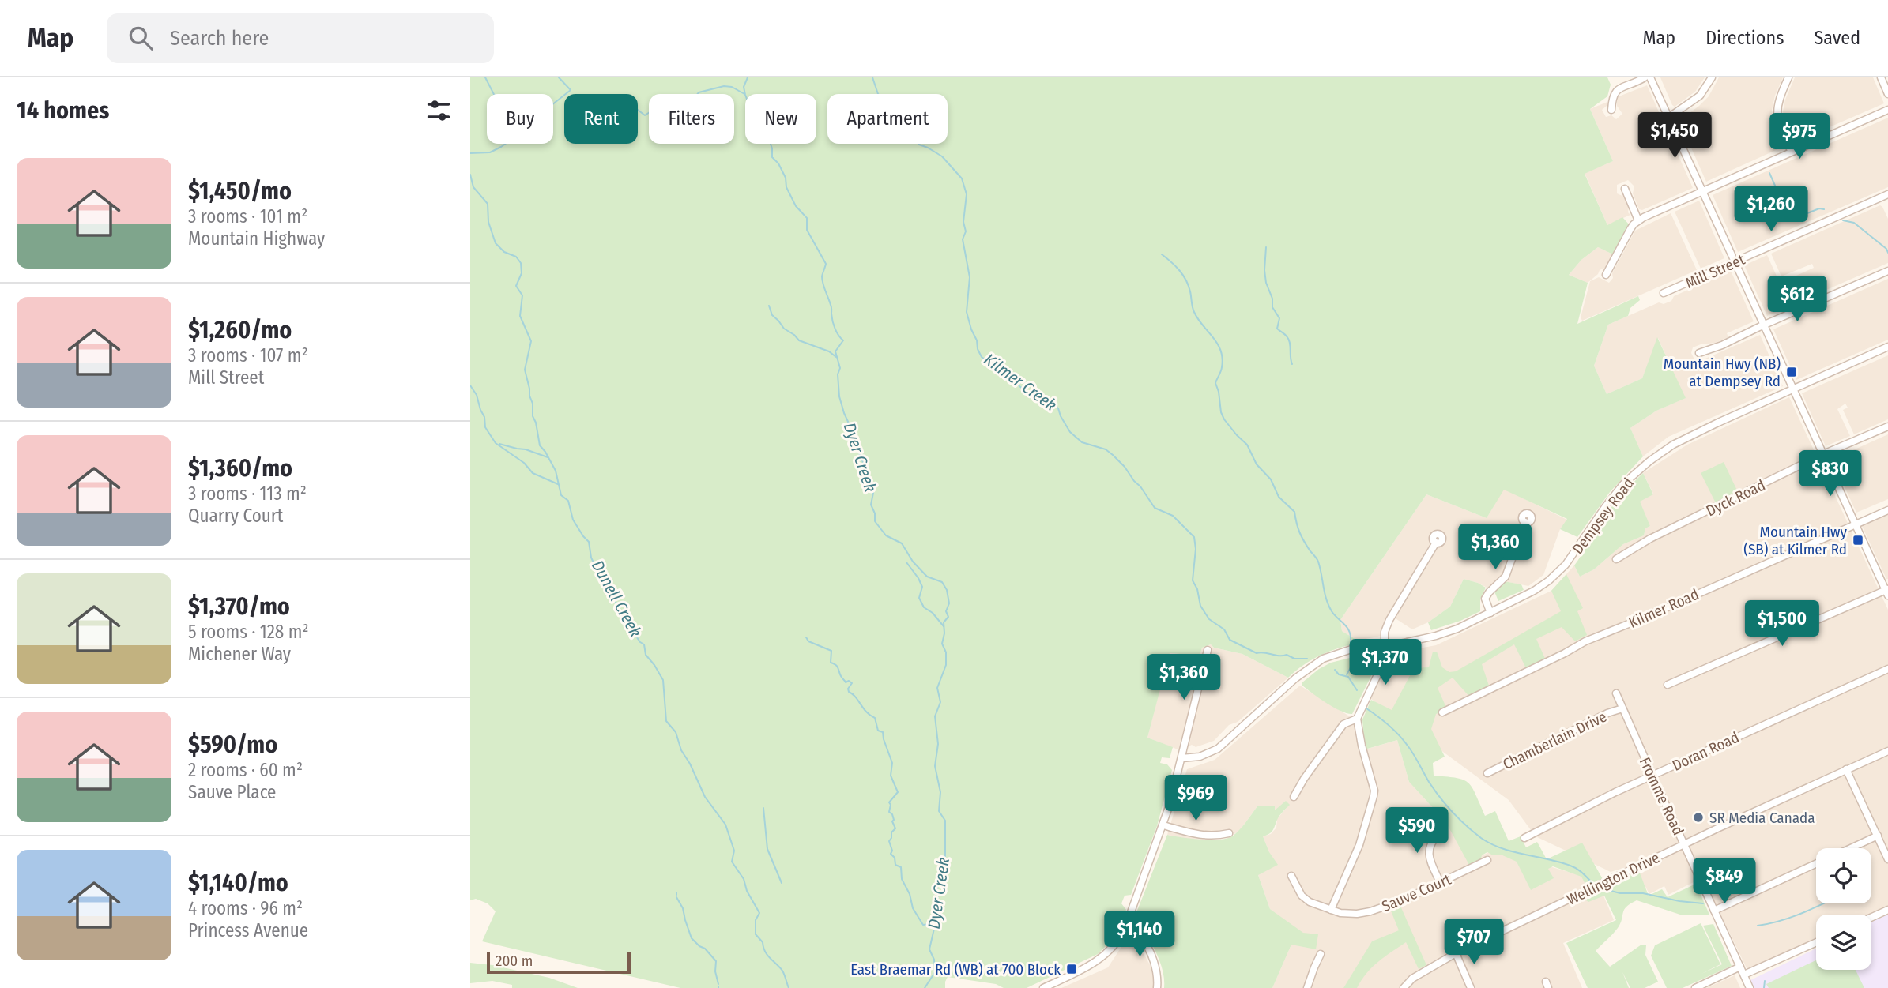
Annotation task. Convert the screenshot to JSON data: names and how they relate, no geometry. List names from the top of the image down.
{
  "streets": {
    "street": [
      "Mill Street",
      "Dyck Road",
      "Dempsey Road",
      "Kilmer Road",
      "Chamberlain Drive",
      "Doran Road",
      "Fromme Road",
      "Wellington Drive",
      "Sauve Court"
    ]
  },
  "crossings": [
    ["Chamberlain Drive", "Fromme Road"],
    ["Doran Road", "Fromme Road"],
    ["Fromme Road", "Wellington Drive"]
  ],
  "water": ["Kilmer Creek", "Dyer Creek", "Dunell Creek"],
  "places": {
    "transit": ["Mountain Hwy (NB) at Dempsey Rd", "Mountain Hwy (SB) at Kilmer Rd", "East Braemar Rd (WB) at 700 Block"],
    "other": ["SR Media Canada"]
  },
  "scale_bar": "200 m",
  "page": {
    "header": "Map",
    "search": "Search here",
    "nav": ["Map", "Directions", "Saved"],
    "heading": "14 homes",
    "chip": [
      "Buy",
      "Rent",
      "Filters",
      "New",
      "Apartment"
    ],
    "price": [
      "$1,450",
      "$975",
      "$1,260",
      "$612",
      "$830",
      "$1,360",
      "$1,500",
      "$1,370",
      "$1,360",
      "$969",
      "$590",
      "$849",
      "$1,140",
      "$707"
    ],
    "list": [
      {
        "name": "$1,450/mo",
        "note": "3 rooms · 101 m² · Mountain Highway"
      },
      {
        "name": "$1,260/mo",
        "note": "3 rooms · 107 m² · Mill Street"
      },
      {
        "name": "$1,360/mo",
        "note": "3 rooms · 113 m² · Quarry Court"
      },
      {
        "name": "$1,370/mo",
        "note": "5 rooms · 128 m² · Michener Way"
      },
      {
        "name": "$590/mo",
        "note": "2 rooms · 60 m² · Sauve Place"
      },
      {
        "name": "$1,140/mo",
        "note": "4 rooms · 96 m² · Princess Avenue"
      }
    ],
    "scale": "200 m"
  }
}
